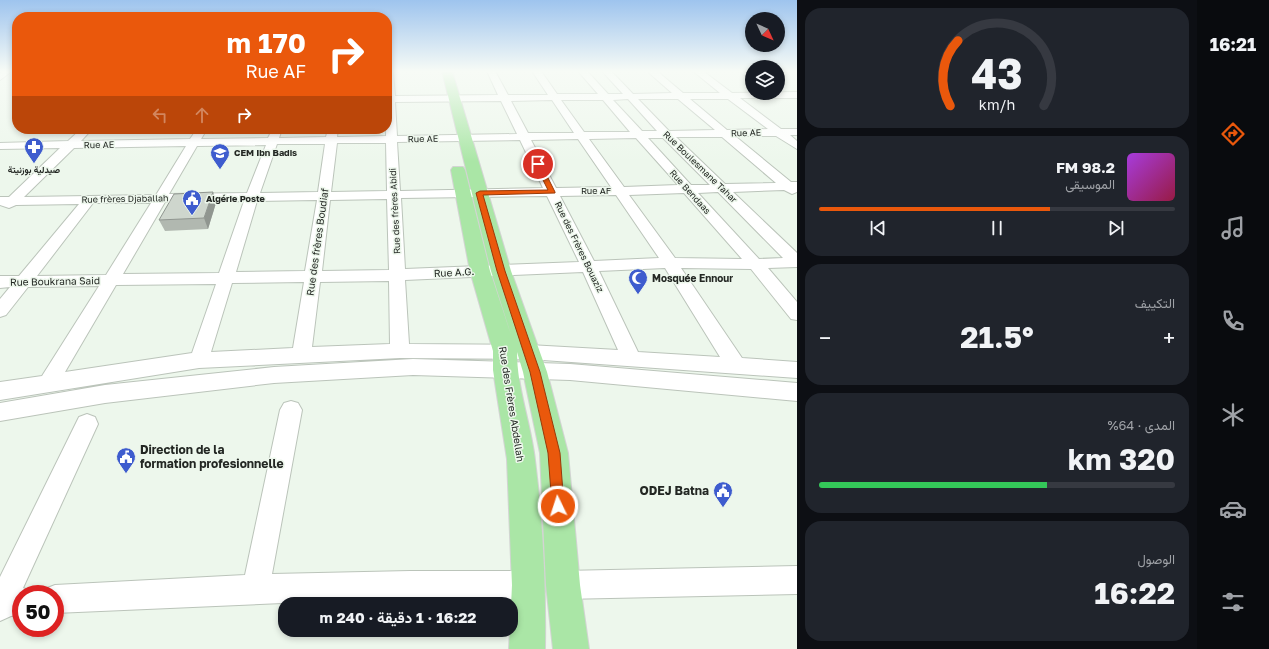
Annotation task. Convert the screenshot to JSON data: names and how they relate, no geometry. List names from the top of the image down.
{
  "streets": {
    "main road": ["Rue des Frères Abdellah"],
    "street": [
      "Rue AE",
      "Rue Boulesmane Tahar",
      "Rue AF",
      "Rue Bendaas",
      "Rue frères Djaballah",
      "Rue des frères Abidi",
      "Rue des frères Boudiaf",
      "Rue des Frères Bouaziz",
      "Rue A.G.",
      "Rue Boukrana Said"
    ]
  },
  "crossings": [
    ["Rue AE", "Rue Boulesmane Tahar"],
    ["Rue AE", "Rue Bendaas"],
    ["Rue AE", "Rue des frères Abidi"],
    ["Rue AE", "Rue des frères Boudiaf"],
    ["Rue AE", "Rue des Frères Bouaziz"],
    ["Rue AE", "Rue des Frères Abdellah"],
    ["Rue Boulesmane Tahar", "Rue AF"],
    ["Rue Boulesmane Tahar", "Rue A.G."],
    ["Rue AF", "Rue Bendaas"],
    ["Rue AF", "Rue frères Djaballah"],
    ["Rue AF", "Rue des frères Abidi"],
    ["Rue AF", "Rue des Frères Bouaziz"],
    ["Rue AF", "Rue des Frères Abdellah"],
    ["Rue Bendaas", "Rue A.G."],
    ["Rue frères Djaballah", "Rue des frères Abidi"],
    ["Rue frères Djaballah", "Rue des frères Boudiaf"],
    ["Rue des frères Abidi", "Rue A.G."],
    ["Rue des frères Boudiaf", "Rue A.G."],
    ["Rue des Frères Bouaziz", "Rue A.G."],
    ["Rue A.G.", "Rue Boukrana Said"],
    ["Rue A.G.", "Rue des Frères Abdellah"]
  ],
  "places": {
    "pharmacy": ["صيدلية بوزنيتة"],
    "school or university": ["CEM Ibn Badis"],
    "public building": ["Algérie Poste", "Direction de la formation profesionnelle", "ODEJ Batna"],
    "mosque": ["Mosquée Ennour"]
  },
  "north": "bottom right",
  "page": {
    "tabs": "16:21",
    "turn": ["170 m", "Rue AF"],
    "song": ["98.2 FM", "الموسيقى"],
    "tile": [
      "التكييف",
      ["المدى · 64%", "320 km"],
      ["الوصول", "16:22"]
    ],
    "heat": ["−", "21.5°", "+"],
    "limit": "50",
    "trip": "16:22 · 1 دقيقة · 240 m",
    "gauge": ["43", "km/h"]
  }
}
